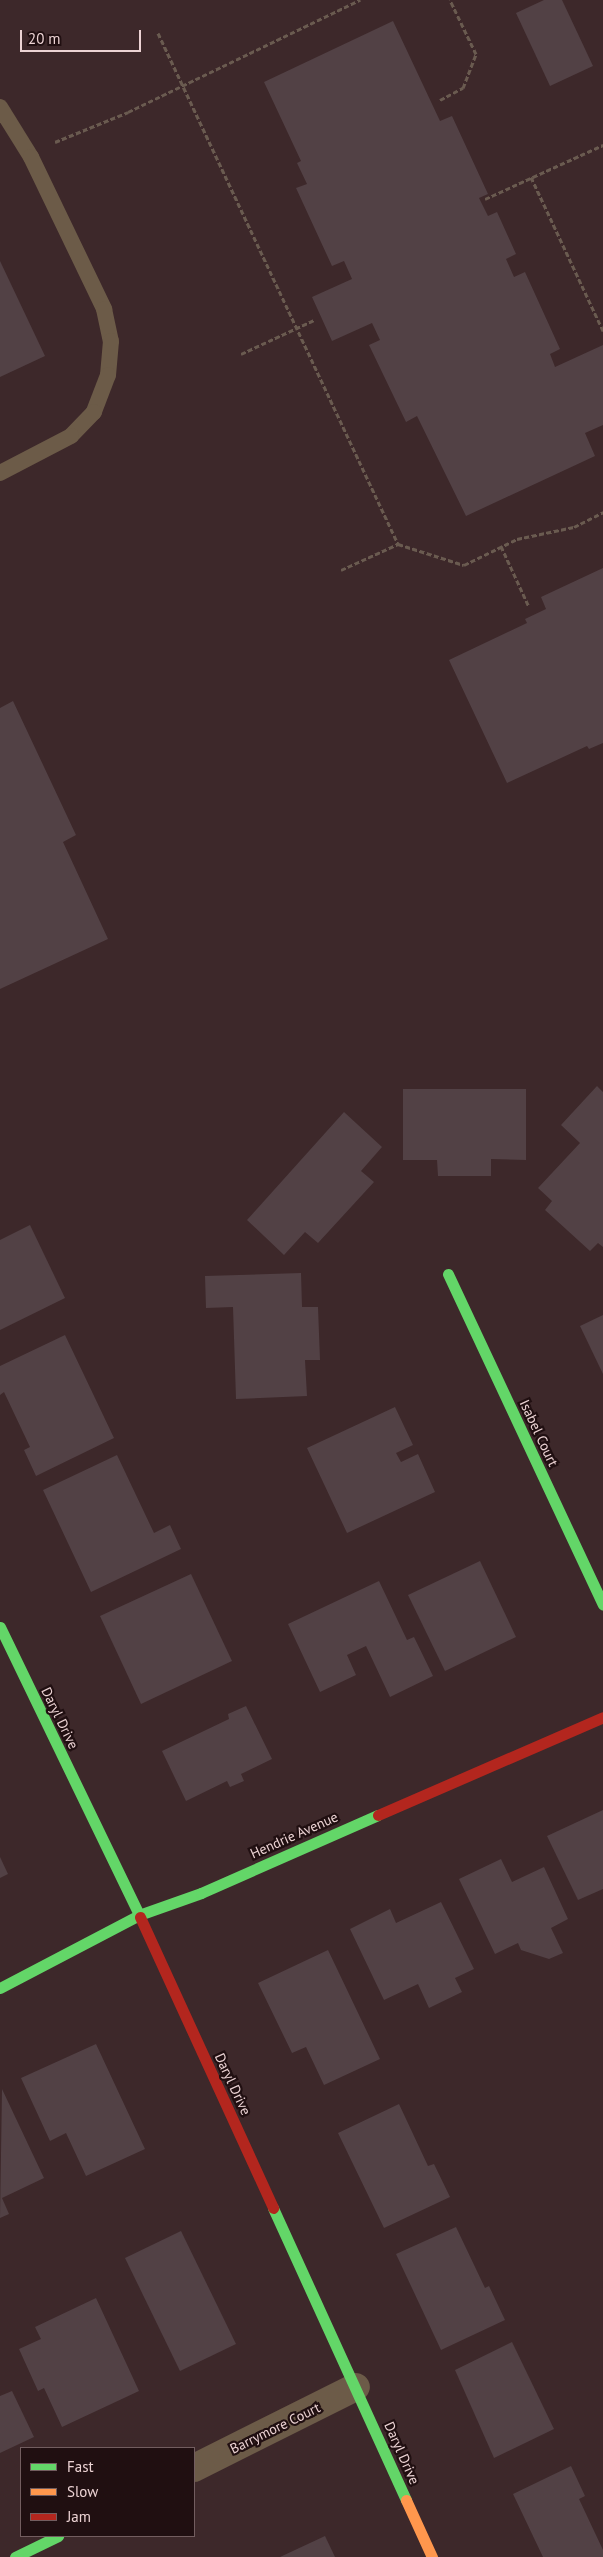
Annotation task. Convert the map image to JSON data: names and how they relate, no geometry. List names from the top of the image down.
{
  "streets": {
    "street": [
      "Isabel Court",
      "Daryl Drive",
      "Hendrie Avenue",
      "Barrymore Court"
    ]
  },
  "crossings": [
    ["Daryl Drive", "Hendrie Avenue"],
    ["Daryl Drive", "Barrymore Court"]
  ],
  "legend": ["Fast", "Slow", "Jam"],
  "scale_bar": "20 m"
}
